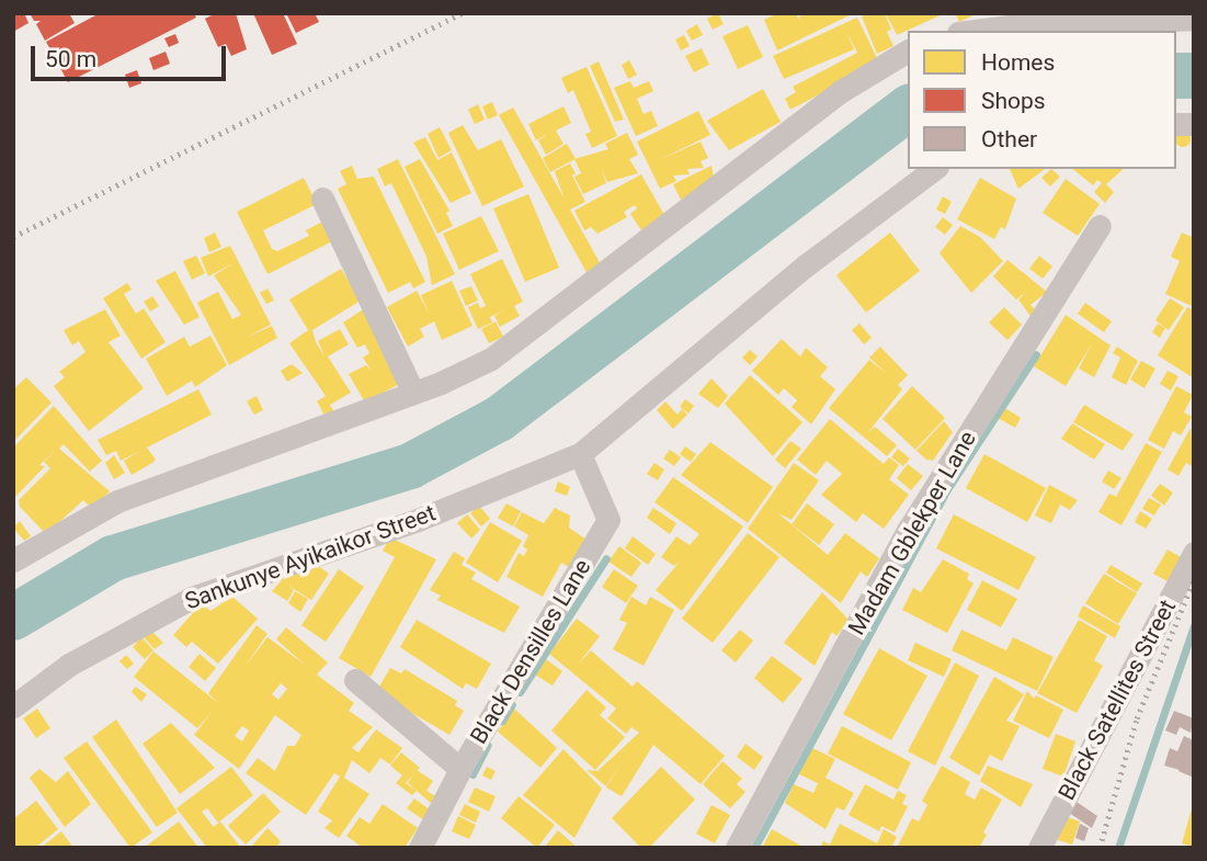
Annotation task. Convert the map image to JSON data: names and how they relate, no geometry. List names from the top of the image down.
{
  "streets": {
    "street": [
      "Madam Gblekper Lane",
      "Sankunye Ayikaikor Street",
      "Black Densilles Lane",
      "Black Satellites Street"
    ]
  },
  "crossings": [
    ["Sankunye Ayikaikor Street", "Black Densilles Lane"]
  ],
  "legend": ["Homes", "Shops", "Other"],
  "scale_bar": "50 m"
}
